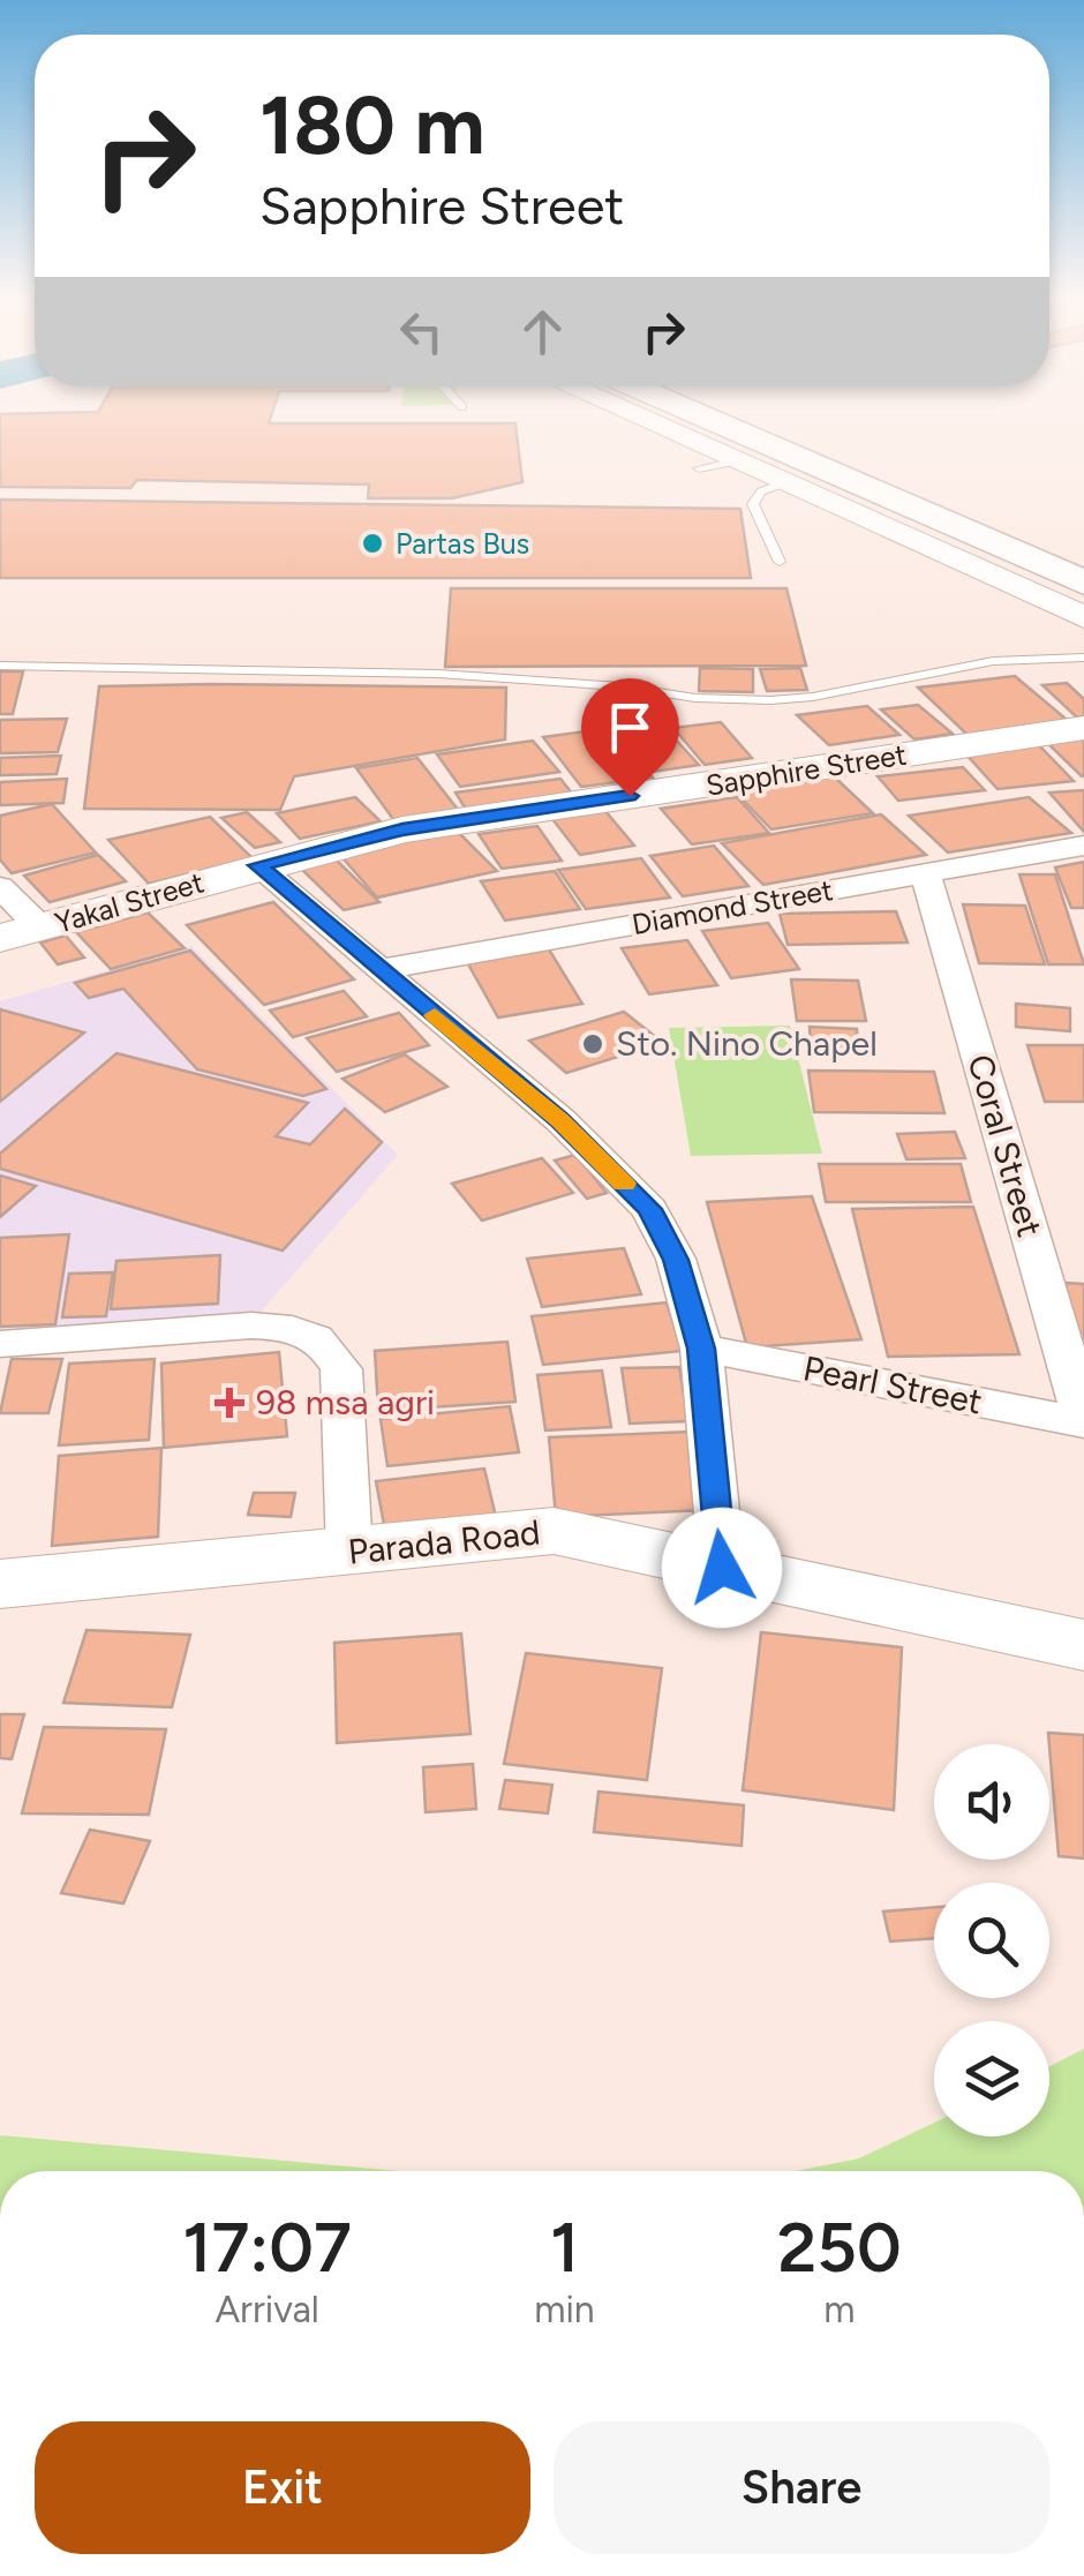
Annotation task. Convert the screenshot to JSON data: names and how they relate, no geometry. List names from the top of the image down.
{
  "streets": {
    "street": [
      "Sapphire Street",
      "Yakal Street",
      "Diamond Street",
      "Coral Street",
      "Pearl Street",
      "Parada Road"
    ]
  },
  "crossings": [
    ["Sapphire Street", "Yakal Street"],
    ["Diamond Street", "Coral Street"],
    ["Coral Street", "Pearl Street"]
  ],
  "places": {
    "other": ["Partas Bus", "Sto. Nino Chapel"],
    "health": ["98 msa agri"]
  },
  "page": {
    "turn": ["180 m", "Sapphire Street"],
    "eta": [
      "17:07",
      "Arrival",
      "1",
      "min",
      "250",
      "m"
    ],
    "buttons": ["Exit", "Share"]
  }
}
